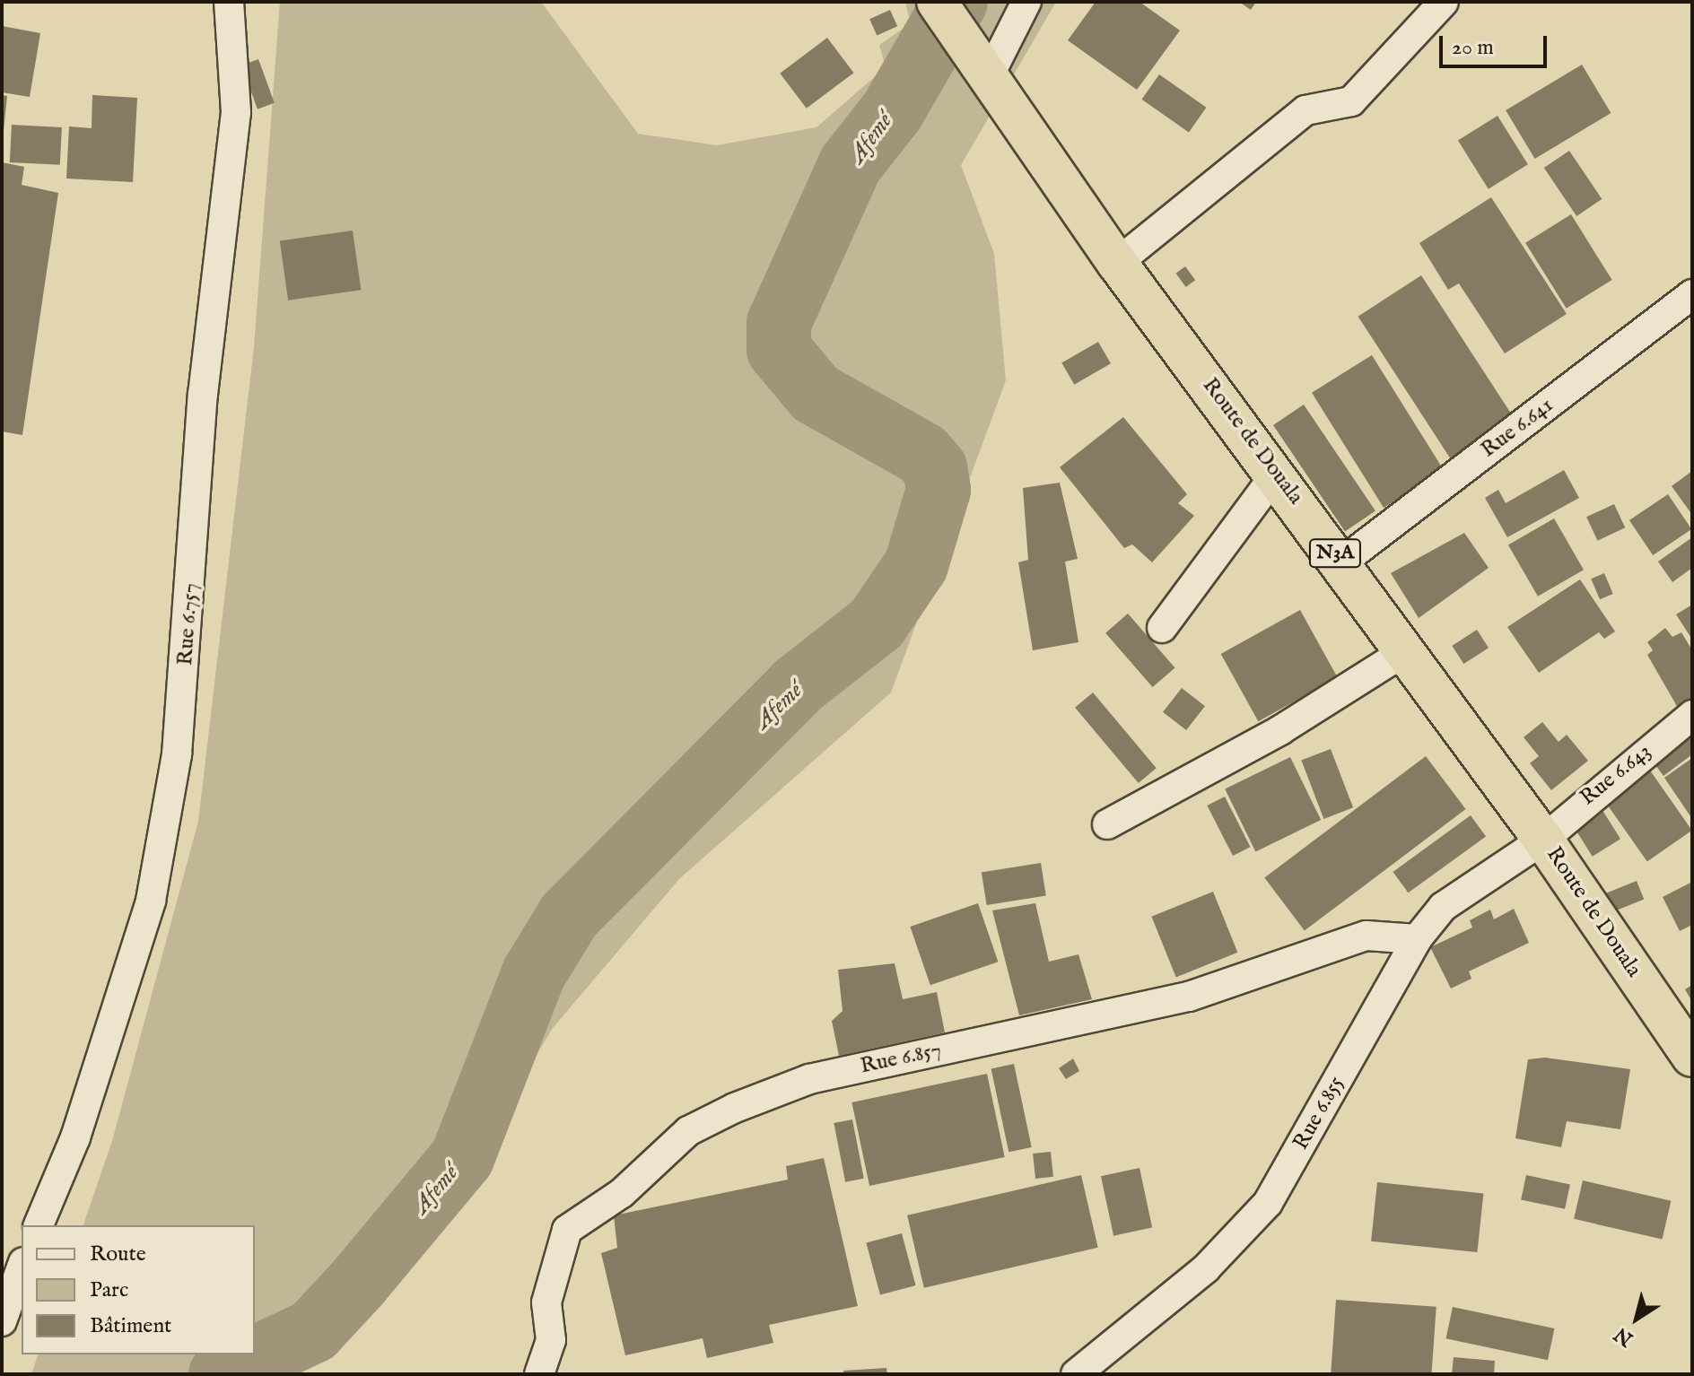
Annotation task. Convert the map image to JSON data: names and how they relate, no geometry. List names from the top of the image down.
{
  "streets": {
    "highway": ["Route de Douala", "N3A"],
    "street": [
      "Rue 6.641",
      "Rue 6.757",
      "Rue 6.643",
      "Rue 6.857",
      "Rue 6.855"
    ]
  },
  "crossings": [
    ["Rue 6.641", "Route de Douala"],
    ["Route de Douala", "Rue 6.643"],
    ["Route de Douala", "Rue 6.855"],
    ["Rue 6.643", "Rue 6.855"],
    ["Rue 6.857", "Rue 6.855"]
  ],
  "water": ["Afemé"],
  "legend": ["Route", "Parc", "Bâtiment"],
  "scale_bar": "20 m",
  "north": "bottom left"
}
